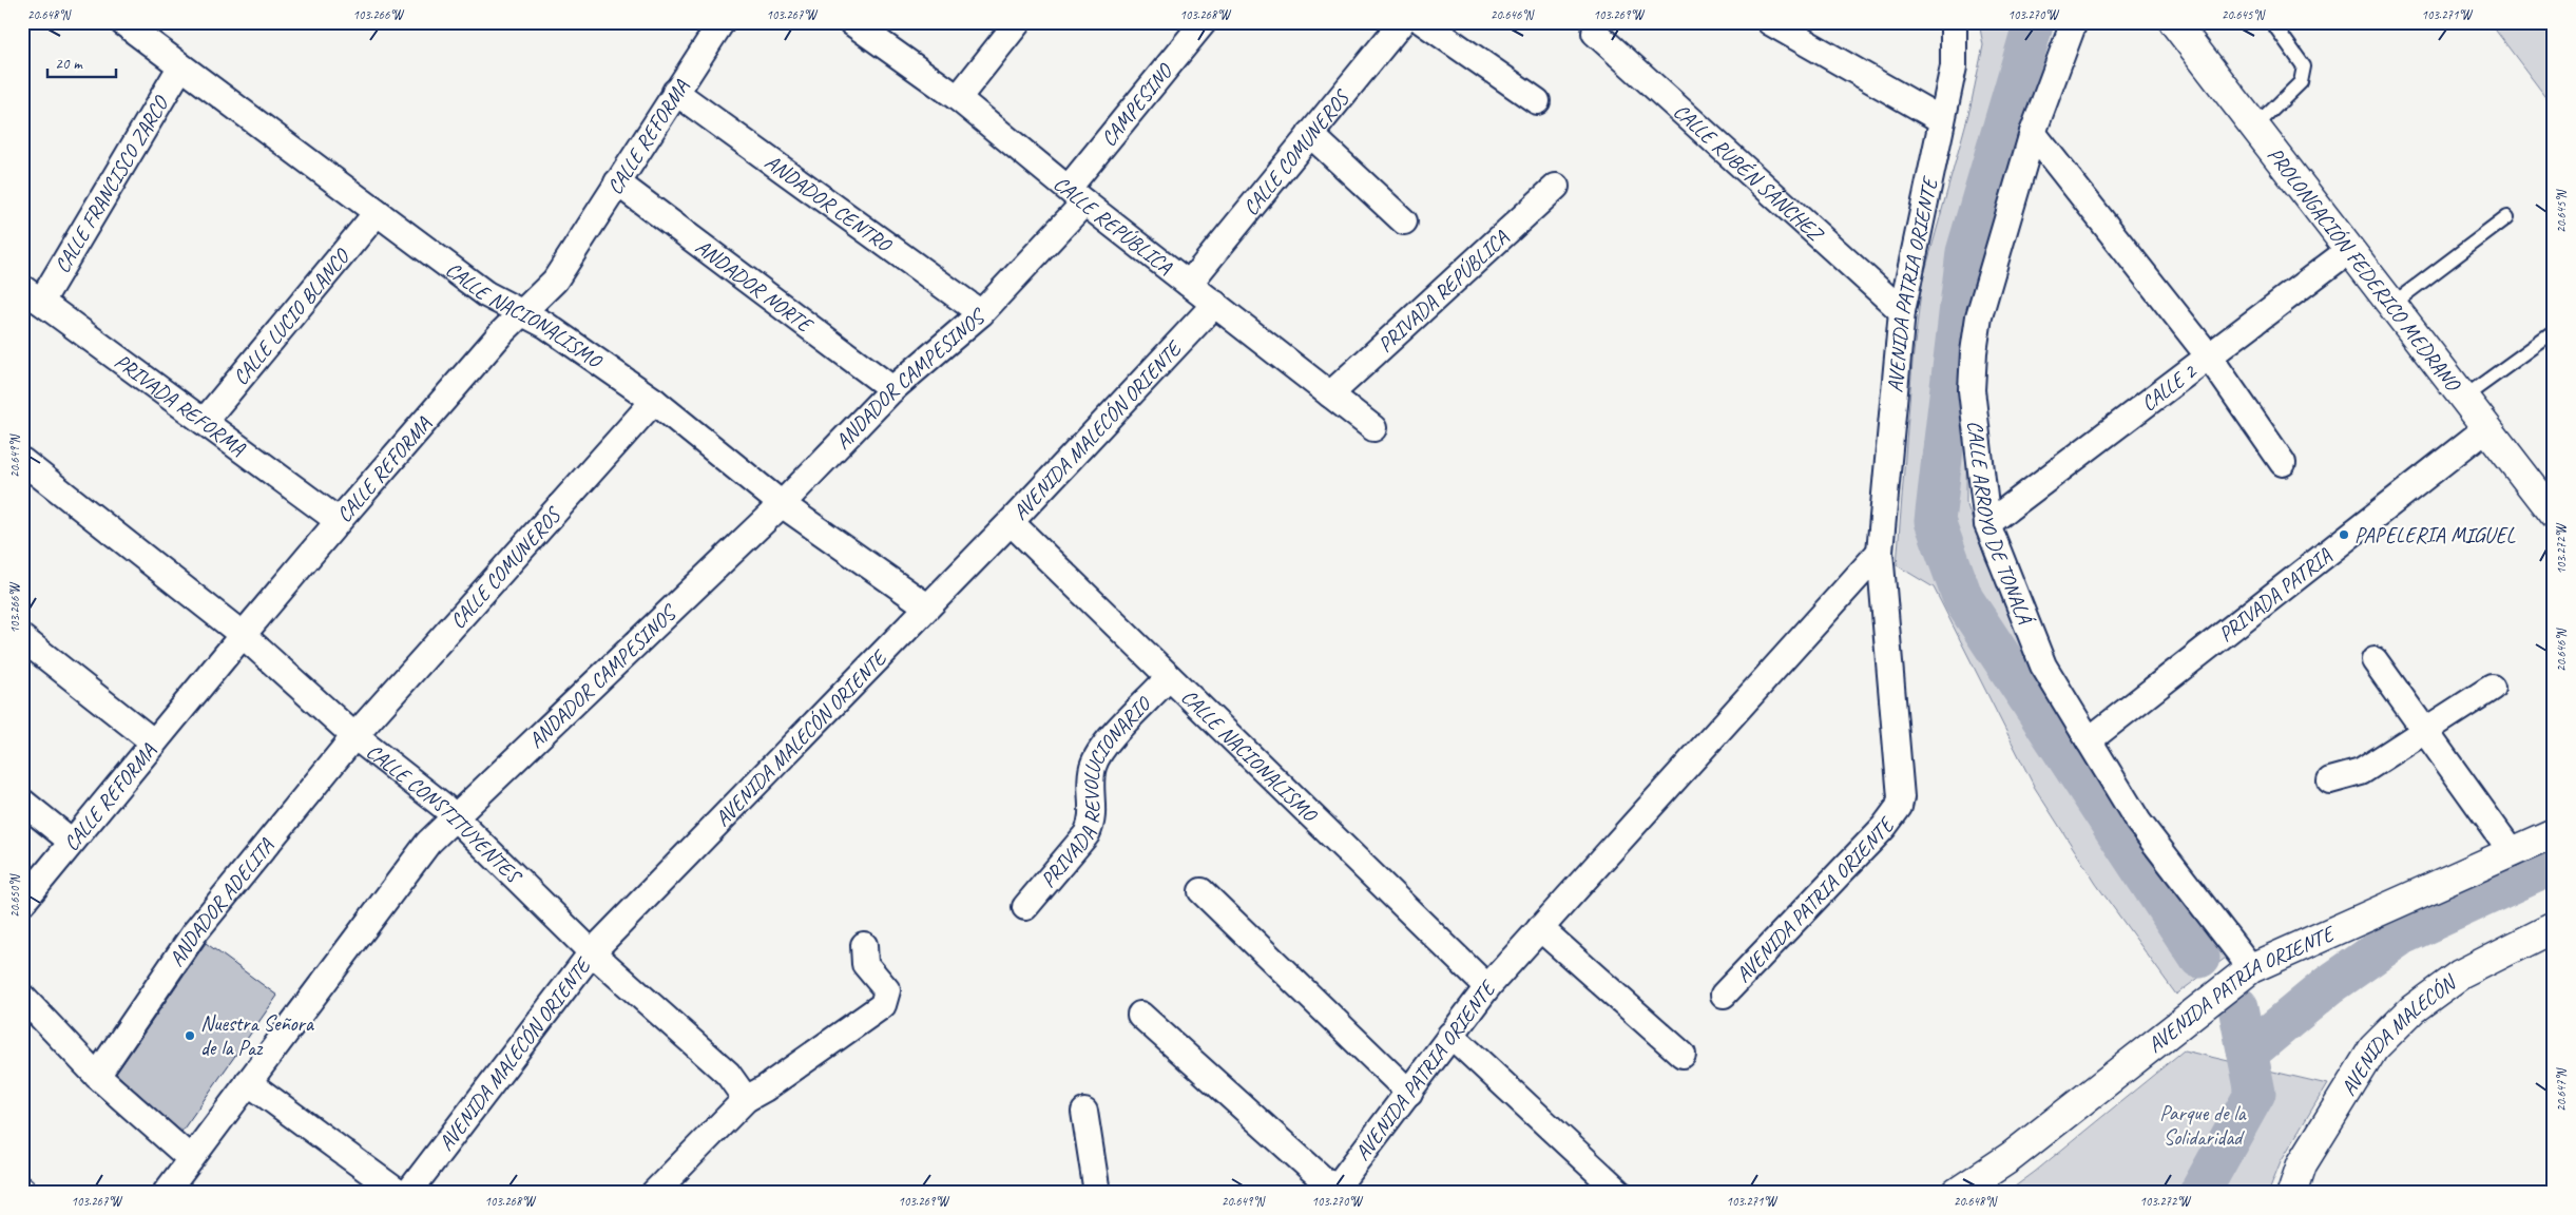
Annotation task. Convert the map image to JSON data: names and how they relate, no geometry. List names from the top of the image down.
{
  "streets": {
    "street": [
      "CAMPESINO",
      "CALLE REFORMA",
      "CALLE COMUNEROS",
      "CALLE RUBÉN SÁNCHEZ",
      "CALLE FRANCISCO ZARCO",
      "ANDADOR CENTRO",
      "CALLE REPÚBLICA",
      "PROLONGACIÓN FEDERICO MEDRANO",
      "ANDADOR NORTE",
      "AVENIDA PATRIA ORIENTE",
      "PRIVADA REPÚBLICA",
      "CALLE NACIONALISMO",
      "CALLE LUCIO BLANCO",
      "ANDADOR CAMPESINOS",
      "CALLE 2",
      "PRIVADA REFORMA",
      "AVENIDA MALECÓN ORIENTE",
      "CALLE ARROYO DE TONALÁ",
      "PRIVADA PATRIA",
      "PRIVADA REVOLUCIONARIO",
      "CALLE CONSTITUYENTES",
      "ANDADOR ADELITA",
      "AVENIDA MALECÓN"
    ]
  },
  "crossings": [
    ["CAMPESINO", "CALLE REPÚBLICA"],
    ["CAMPESINO", "ANDADOR CAMPESINOS"],
    ["CALLE REFORMA", "ANDADOR CENTRO"],
    ["CALLE REFORMA", "ANDADOR NORTE"],
    ["CALLE REFORMA", "CALLE NACIONALISMO"],
    ["CALLE REFORMA", "PRIVADA REFORMA"],
    ["CALLE REFORMA", "CALLE CONSTITUYENTES"],
    ["CALLE COMUNEROS", "CALLE REPÚBLICA"],
    ["CALLE COMUNEROS", "CALLE NACIONALISMO"],
    ["CALLE COMUNEROS", "CALLE CONSTITUYENTES"],
    ["CALLE COMUNEROS", "ANDADOR ADELITA"],
    ["CALLE RUBÉN SÁNCHEZ", "AVENIDA PATRIA ORIENTE"],
    ["CALLE FRANCISCO ZARCO", "CALLE NACIONALISMO"],
    ["CALLE FRANCISCO ZARCO", "PRIVADA REFORMA"],
    ["ANDADOR CENTRO", "ANDADOR CAMPESINOS"],
    ["CALLE REPÚBLICA", "PRIVADA REPÚBLICA"],
    ["CALLE REPÚBLICA", "ANDADOR CAMPESINOS"],
    ["CALLE REPÚBLICA", "AVENIDA MALECÓN ORIENTE"],
    ["PROLONGACIÓN FEDERICO MEDRANO", "CALLE 2"],
    ["PROLONGACIÓN FEDERICO MEDRANO", "PRIVADA PATRIA"],
    ["ANDADOR NORTE", "ANDADOR CAMPESINOS"],
    ["AVENIDA PATRIA ORIENTE", "CALLE NACIONALISMO"],
    ["AVENIDA PATRIA ORIENTE", "CALLE ARROYO DE TONALÁ"],
    ["CALLE NACIONALISMO", "CALLE LUCIO BLANCO"],
    ["CALLE NACIONALISMO", "ANDADOR CAMPESINOS"],
    ["CALLE NACIONALISMO", "AVENIDA MALECÓN ORIENTE"],
    ["CALLE NACIONALISMO", "PRIVADA REVOLUCIONARIO"],
    ["CALLE LUCIO BLANCO", "PRIVADA REFORMA"],
    ["ANDADOR CAMPESINOS", "CALLE CONSTITUYENTES"],
    ["CALLE 2", "CALLE ARROYO DE TONALÁ"],
    ["AVENIDA MALECÓN ORIENTE", "CALLE CONSTITUYENTES"],
    ["CALLE ARROYO DE TONALÁ", "PRIVADA PATRIA"],
    ["CALLE CONSTITUYENTES", "ANDADOR ADELITA"]
  ],
  "parks": ["Parque de la Solidaridad"],
  "places": ["PAPELERIA MIGUEL", "Nuestra Señora de la Paz"],
  "scale_bar": "20 m",
  "coordinates": [
    "20.648°N",
    "103.266°W",
    "103.267°W",
    "103.268°W",
    "20.646°N",
    "103.269°W",
    "103.270°W",
    "20.645°N",
    "103.271°W",
    "20.649°N",
    "103.272°W",
    "20.650°N",
    "20.647°N"
  ]
}
